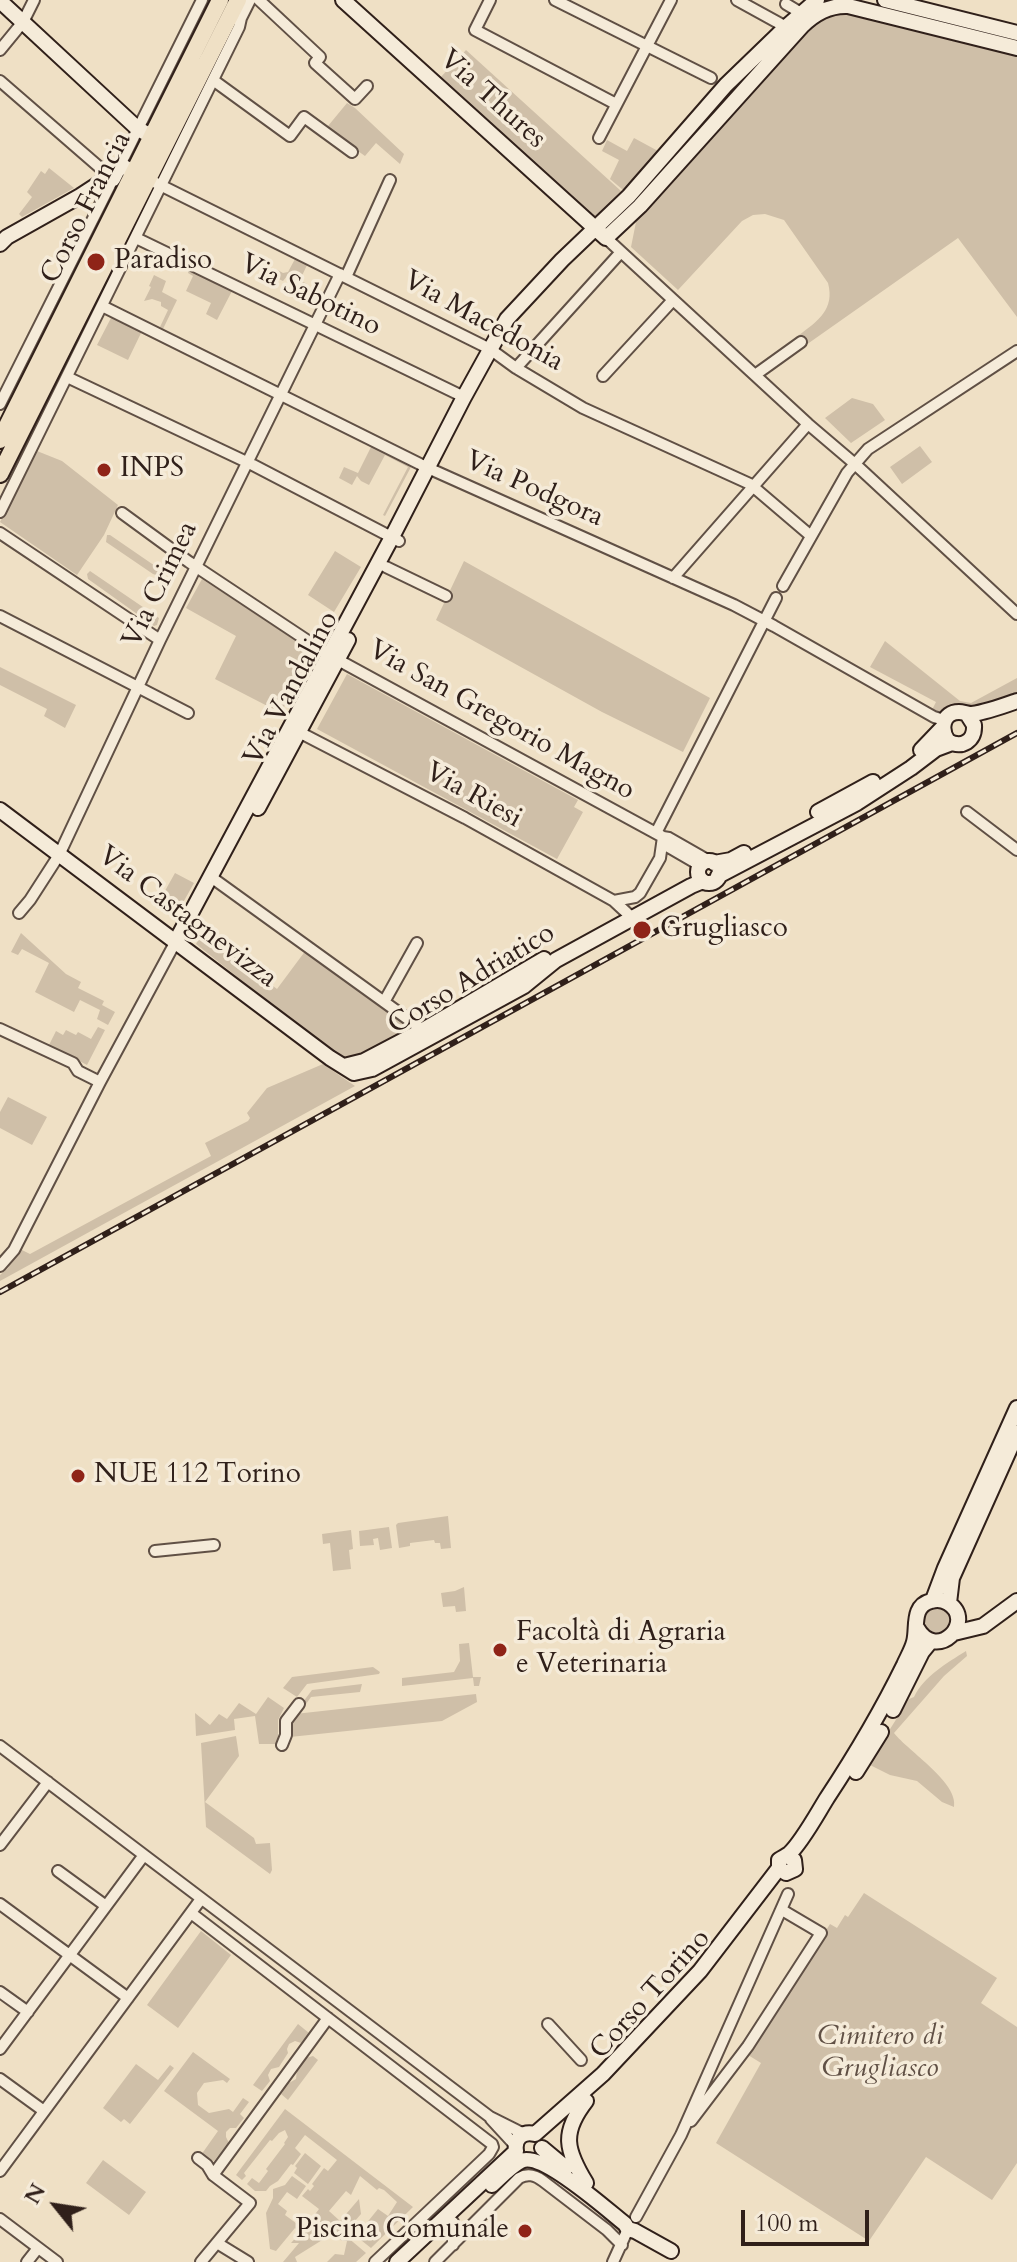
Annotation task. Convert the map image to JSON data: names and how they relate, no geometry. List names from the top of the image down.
{
  "streets": {
    "main road": ["Corso Francia"],
    "street": [
      "Via Thures",
      "Via Sabotino",
      "Via Macedonia",
      "Via Podgora",
      "Via Crimea",
      "Via Vandalino",
      "Via San Gregorio Magno",
      "Via Riesi",
      "Via Castagnevizza",
      "Corso Adriatico",
      "Corso Torino"
    ]
  },
  "crossings": [
    ["Via Thures", "Via Vandalino"],
    ["Corso Francia", "Via Sabotino"],
    ["Corso Francia", "Via Macedonia"],
    ["Corso Francia", "Via Podgora"],
    ["Via Sabotino", "Via Crimea"],
    ["Via Sabotino", "Via Vandalino"],
    ["Via Macedonia", "Via Crimea"],
    ["Via Macedonia", "Via Vandalino"],
    ["Via Podgora", "Via Crimea"],
    ["Via Podgora", "Via Vandalino"],
    ["Via Podgora", "Corso Adriatico"],
    ["Via Crimea", "Via San Gregorio Magno"],
    ["Via Crimea", "Via Castagnevizza"],
    ["Via Vandalino", "Via San Gregorio Magno"],
    ["Via Vandalino", "Via Riesi"],
    ["Via Vandalino", "Via Castagnevizza"],
    ["Via Vandalino", "Corso Adriatico"],
    ["Via San Gregorio Magno", "Corso Adriatico"],
    ["Via Riesi", "Corso Adriatico"],
    ["Via Castagnevizza", "Corso Adriatico"]
  ],
  "parks": ["Cimitero di Grugliasco"],
  "places": [
    "Paradiso",
    "INPS",
    "Grugliasco",
    "NUE 112 Torino",
    "Facoltà di Agraria e Veterinaria",
    "Piscina Comunale"
  ],
  "scale_bar": "100 m",
  "north": "top left"
}
